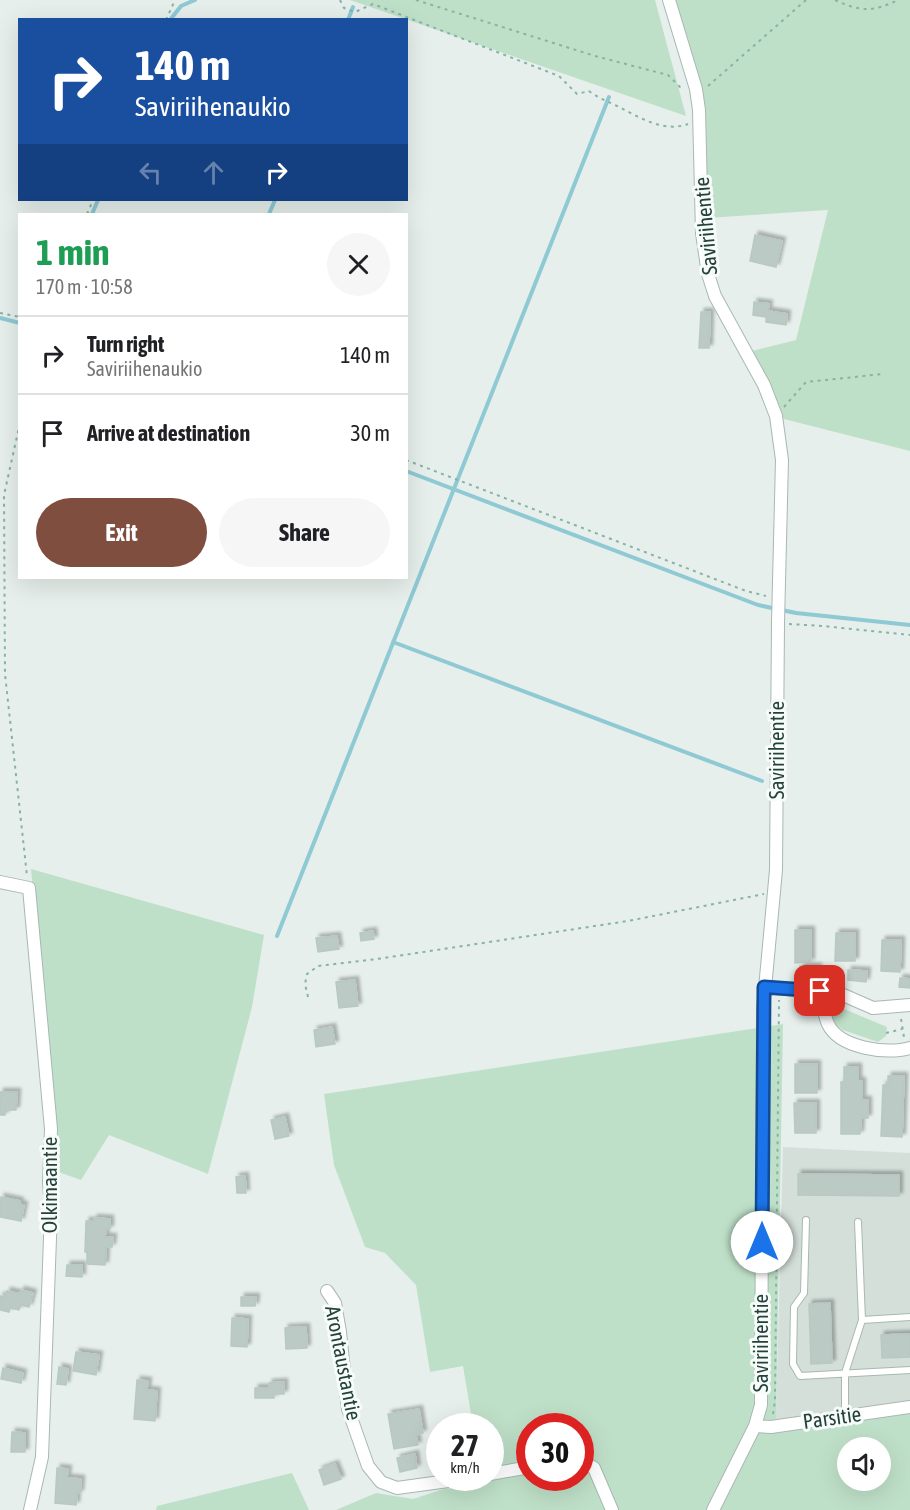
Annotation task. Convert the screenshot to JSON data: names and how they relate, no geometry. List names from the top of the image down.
{
  "streets": {
    "street": [
      "Saviriihentie",
      "Olkimaantie",
      "Arontaustantie",
      "Parsitie"
    ]
  },
  "crossings": [
    ["Saviriihentie", "Parsitie"]
  ],
  "page": {
    "turn": ["140 m", "Saviriihenaukio"],
    "heading": ["1 min", "170 m · 10:58"],
    "list": [
      {
        "name": "Turn right",
        "note": "Saviriihenaukio",
        "value": "140 m"
      },
      {
        "name": "Arrive at destination",
        "value": "30 m"
      }
    ],
    "buttons": ["Exit", "Share"],
    "speed": "27 km/h",
    "limit": "30"
  }
}
